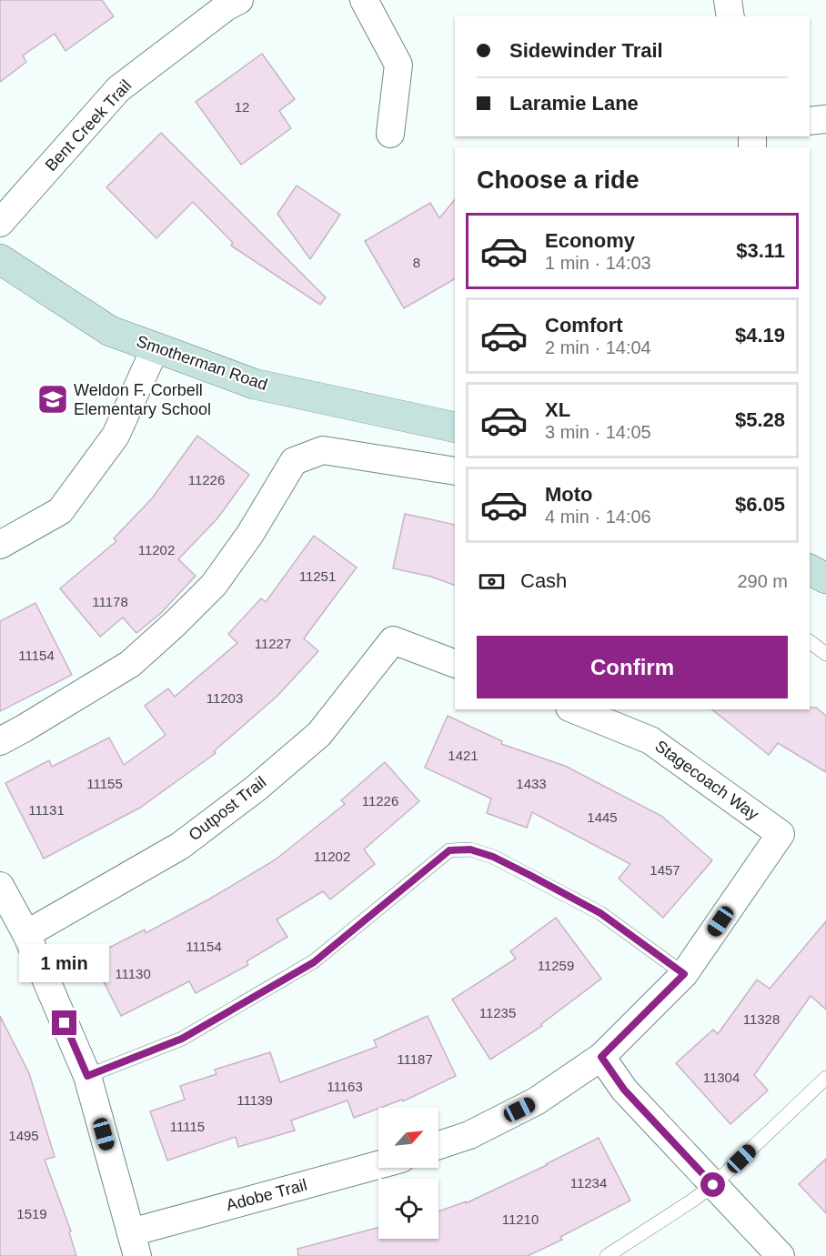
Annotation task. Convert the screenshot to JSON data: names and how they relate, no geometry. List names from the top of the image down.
{
  "streets": {
    "street": [
      "Bent Creek Trail",
      "Smotherman Road",
      "Stagecoach Way",
      "Outpost Trail",
      "Adobe Trail"
    ]
  },
  "places": {
    "school or university": ["Weldon F. Corbell Elementary School"]
  },
  "house_numbers": [
    "12",
    "8",
    "11226",
    "11202",
    "11251",
    "11178",
    "11227",
    "11154",
    "11203",
    "1421",
    "11155",
    "1433",
    "11226",
    "11131",
    "1445",
    "11202",
    "1457",
    "11154",
    "11259",
    "11130",
    "11235",
    "11328",
    "11187",
    "11304",
    "11163",
    "11139",
    "11115",
    "1495",
    "11234",
    "1519",
    "11210"
  ],
  "north": "top right",
  "page": {
    "banner": ["Sidewinder Trail", "Laramie Lane"],
    "heading": "Choose a ride",
    "list": [
      {
        "name": "Economy",
        "note": "1 min · 14:03",
        "value": "$3.11"
      },
      {
        "name": "Comfort",
        "note": "2 min · 14:04",
        "value": "$4.19"
      },
      {
        "name": "XL",
        "note": "3 min · 14:05",
        "value": "$5.28"
      },
      {
        "name": "Moto",
        "note": "4 min · 14:06",
        "value": "$6.05"
      }
    ],
    "pay": ["Cash", "290 m"],
    "buttons": "Confirm",
    "bubble": "1 min"
  }
}
